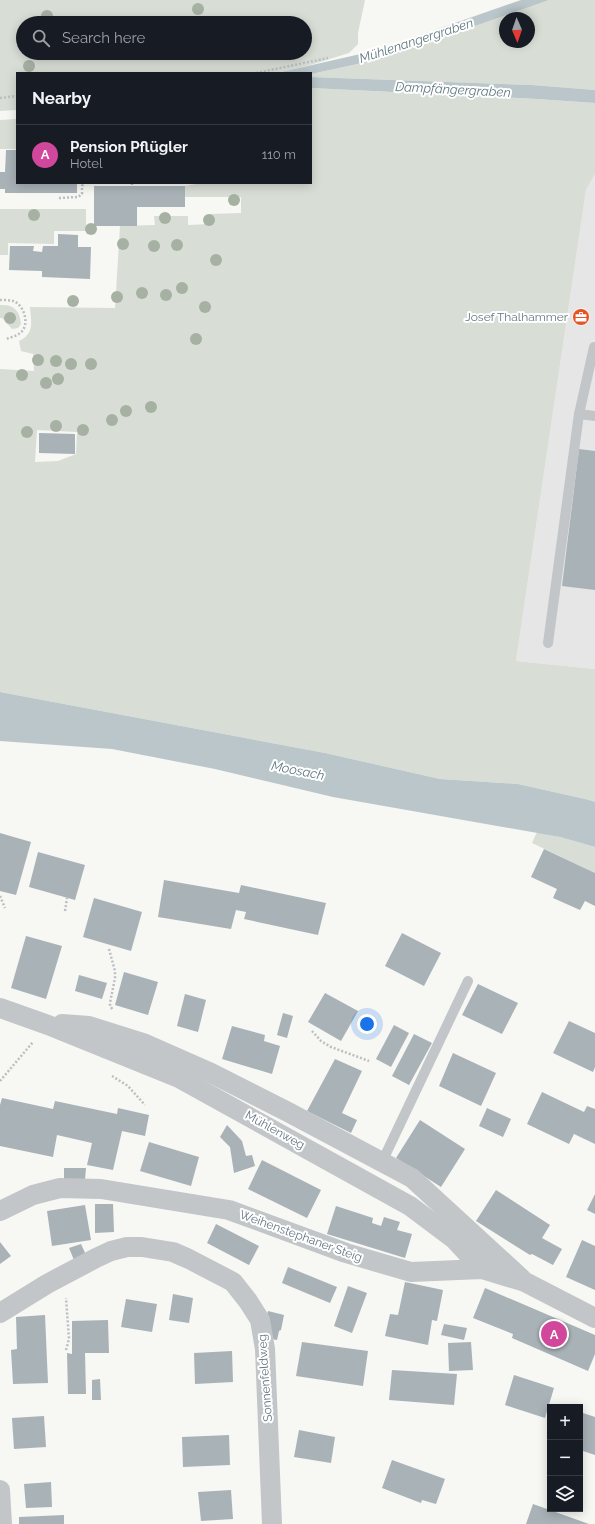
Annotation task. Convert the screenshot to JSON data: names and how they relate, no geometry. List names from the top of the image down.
{
  "streets": {
    "street": ["Mühlenweg", "Weihenstephaner Steig", "Sonnenfeldweg"]
  },
  "crossings": [
    ["Mühlenweg", "Weihenstephaner Steig"]
  ],
  "water": ["Mühlenangergraben", "Dampfängergraben", "Moosach"],
  "places": {
    "office": ["Josef Thalhammer"]
  },
  "north": "bottom",
  "page": {
    "search": "Search here",
    "heading": "Nearby",
    "list": [
      {
        "mark": "A",
        "name": "Pension Pflügler",
        "note": "Hotel",
        "value": "110 m"
      }
    ],
    "pins": "A",
    "map_buttons": ["+", "−"]
  }
}
